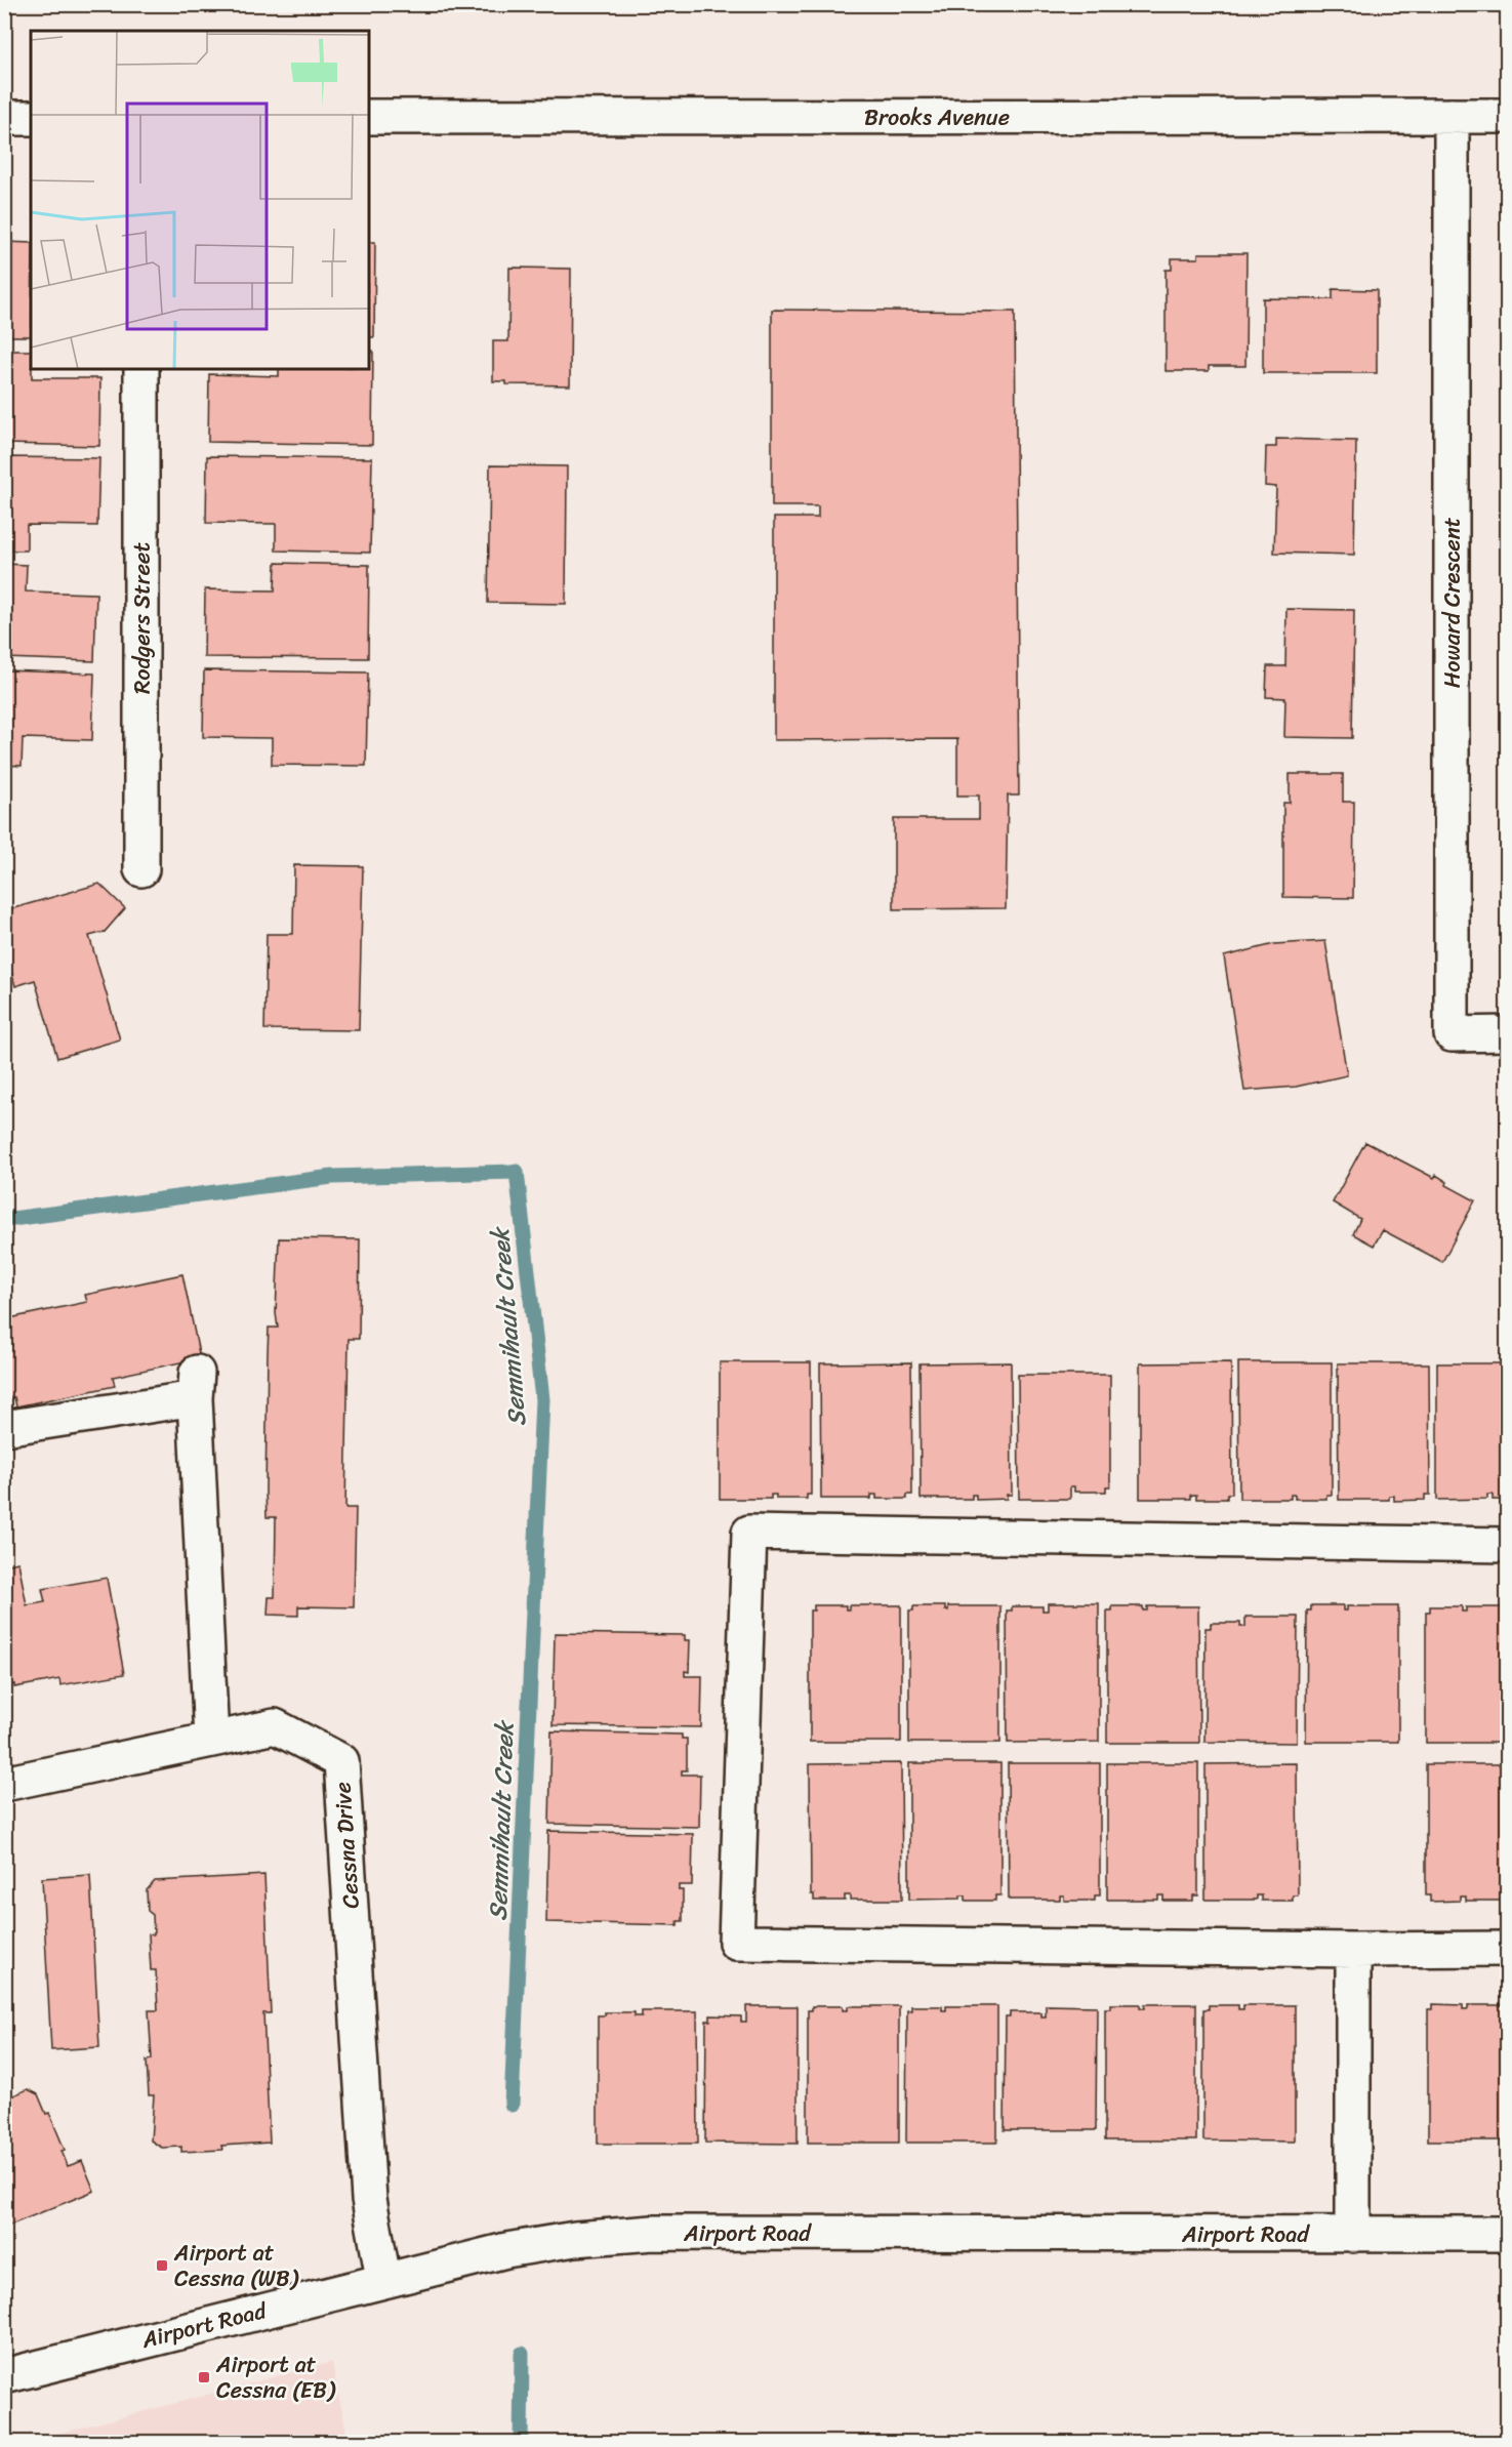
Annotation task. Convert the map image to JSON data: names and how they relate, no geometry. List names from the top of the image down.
{
  "streets": {
    "street": [
      "Brooks Avenue",
      "Howard Crescent",
      "Rodgers Street",
      "Cessna Drive",
      "Airport Road"
    ]
  },
  "crossings": [
    ["Brooks Avenue", "Howard Crescent"],
    ["Cessna Drive", "Airport Road"]
  ],
  "water": ["Semmihault Creek"],
  "places": {
    "transit": ["Airport at Cessna (WB)", "Airport at Cessna (EB)"]
  }
}
